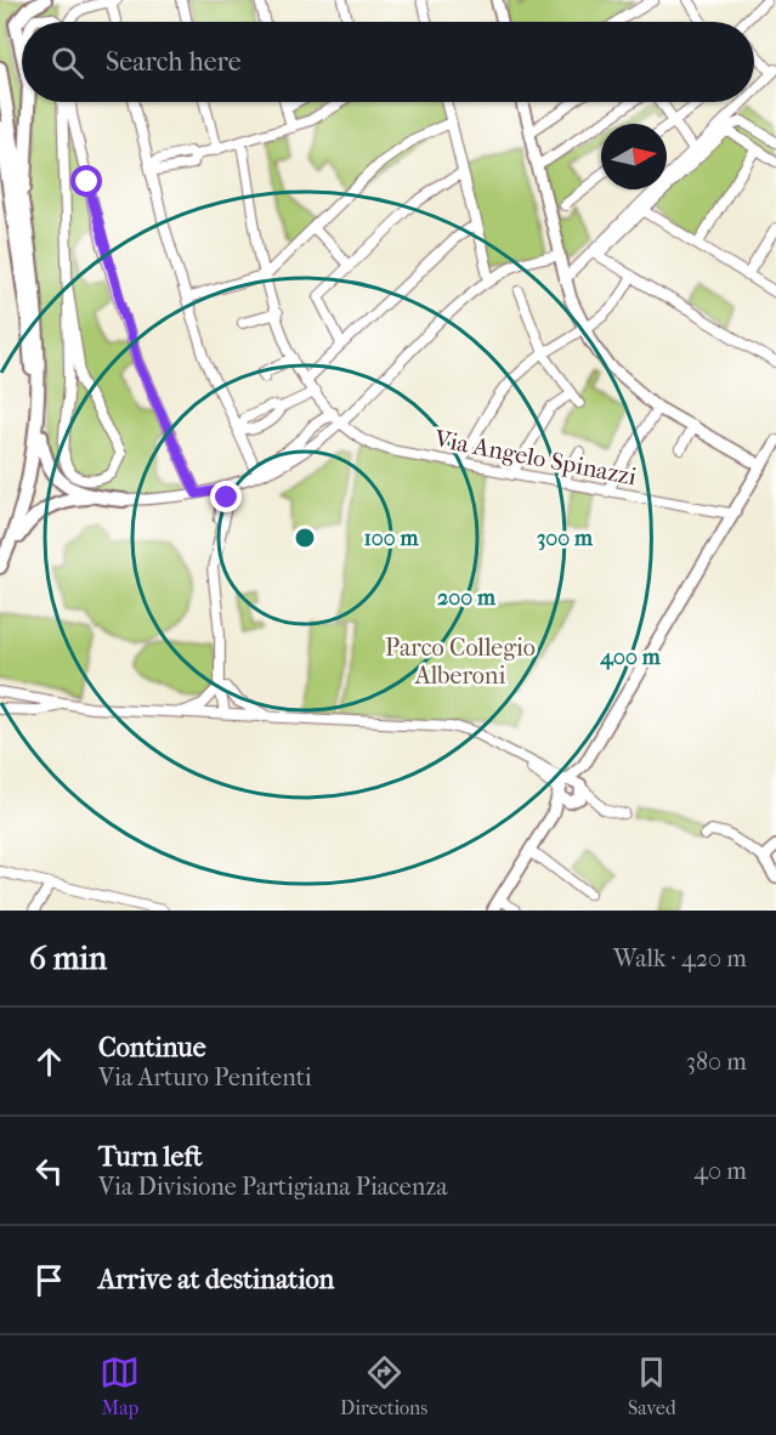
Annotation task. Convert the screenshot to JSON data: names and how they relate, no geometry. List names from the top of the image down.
{
  "streets": {
    "street": ["Via Angelo Spinazzi"]
  },
  "parks": ["Parco Collegio Alberoni"],
  "north": "right",
  "page": {
    "search": "Search here",
    "heading": ["6 min", "Walk · 420 m"],
    "list": [
      ["Continue", "Via Arturo Penitenti", "380 m"],
      ["Turn left", "Via Divisione Partigiana Piacenza", "40 m"],
      "Arrive at destination"
    ],
    "nav": ["Map", "Directions", "Saved"]
  },
  "rings": [
    "100 m",
    "300 m",
    "200 m",
    "400 m"
  ]
}
